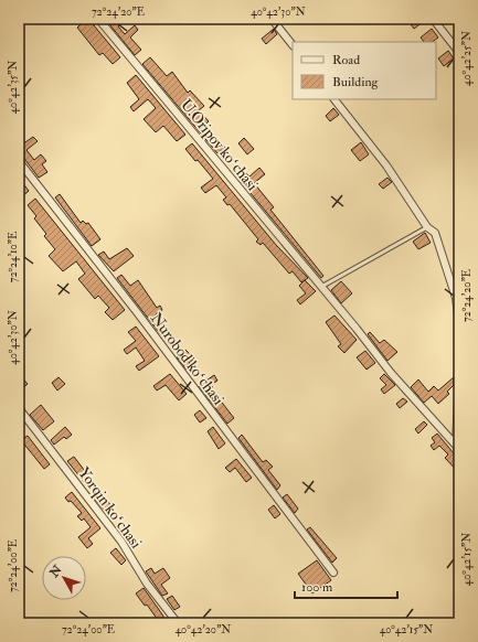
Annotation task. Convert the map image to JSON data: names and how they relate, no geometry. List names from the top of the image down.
{
  "streets": {
    "street": ["U.Oripov koʻchasi", "Nurobod koʻchasi", "Yorqin koʻchasi"]
  },
  "legend": ["Road", "Building"],
  "scale_bar": "100 m",
  "north": "top left",
  "coordinates": [
    "72°24'20\"E",
    "40°42'30\"N",
    "40°42'25\"N",
    "40°42'35\"N",
    "72°24'10\"E",
    "40°42'15\"N",
    "72°24'00\"E",
    "40°42'20\"N"
  ]
}
